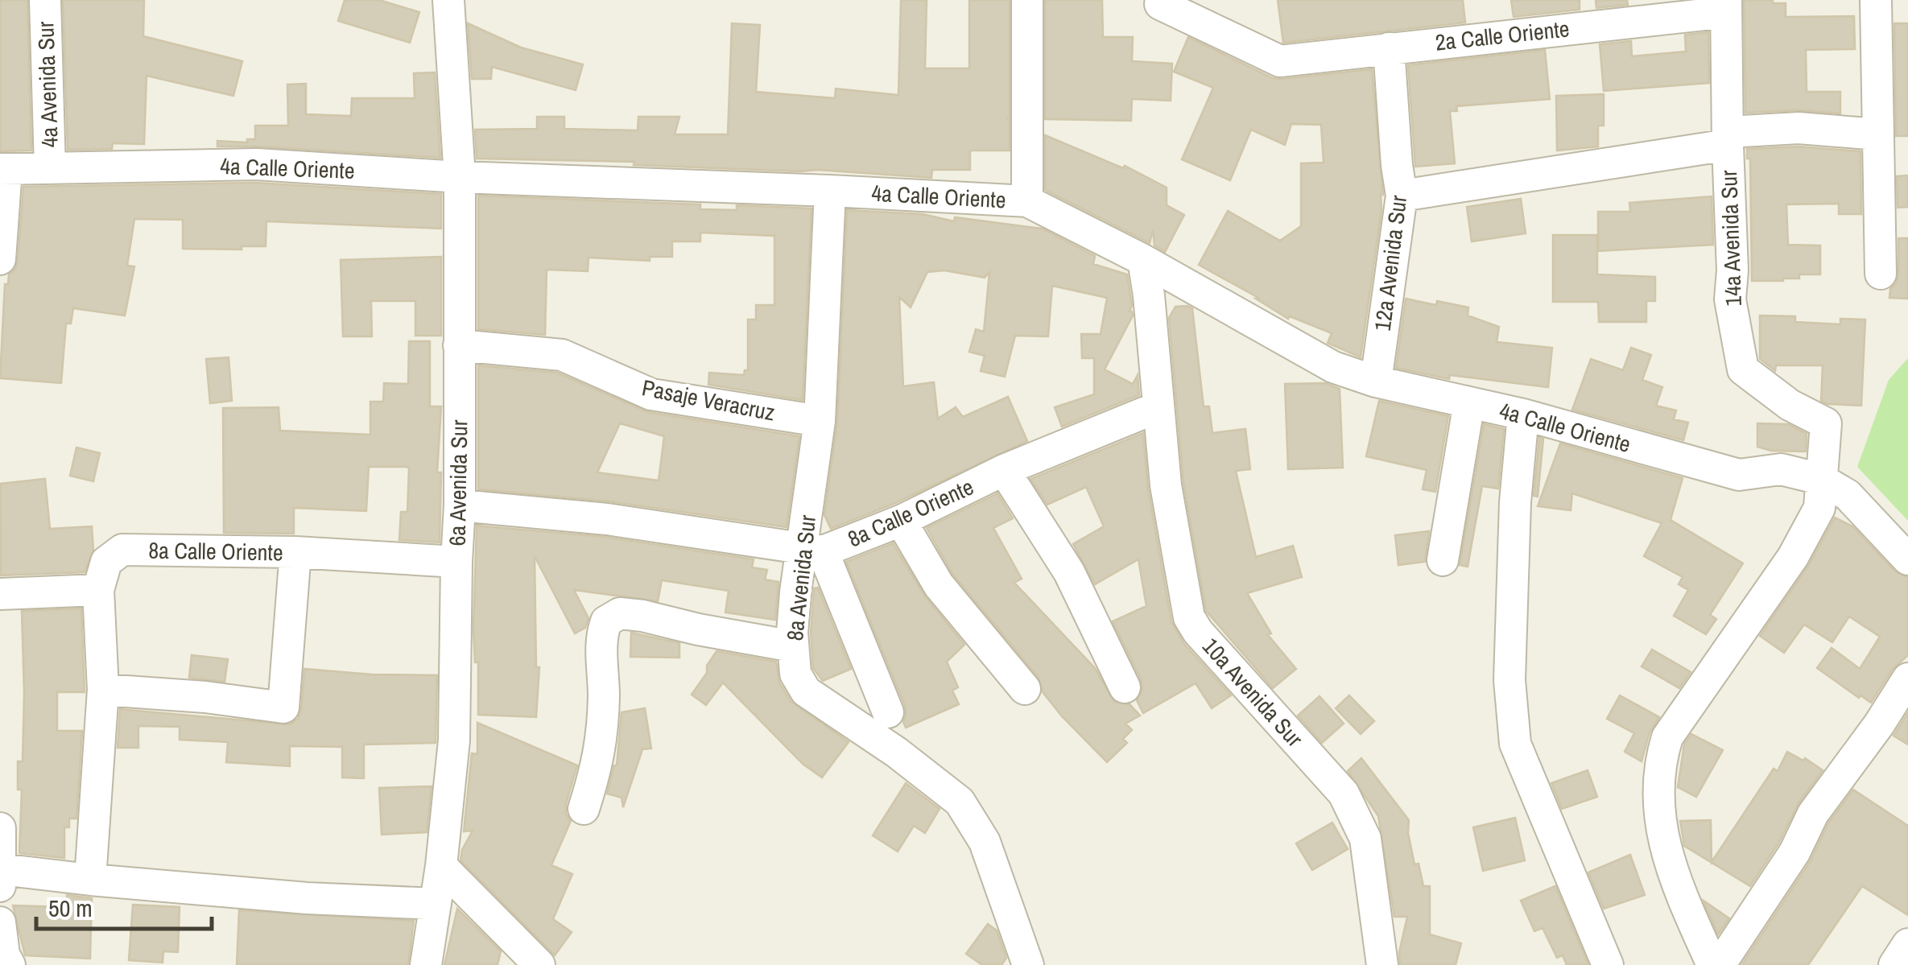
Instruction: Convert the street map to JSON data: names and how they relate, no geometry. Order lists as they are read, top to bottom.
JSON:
{
  "streets": {
    "street": [
      "2a Calle Oriente",
      "4a Avenida Sur",
      "4a Calle Oriente",
      "14a Avenida Sur",
      "12a Avenida Sur",
      "Pasaje Veracruz",
      "6a Avenida Sur",
      "8a Calle Oriente",
      "8a Avenida Sur",
      "10a Avenida Sur"
    ]
  },
  "crossings": [
    ["2a Calle Oriente", "14a Avenida Sur"],
    ["2a Calle Oriente", "12a Avenida Sur"],
    ["4a Avenida Sur", "4a Calle Oriente"],
    ["4a Calle Oriente", "14a Avenida Sur"],
    ["4a Calle Oriente", "12a Avenida Sur"],
    ["4a Calle Oriente", "6a Avenida Sur"],
    ["4a Calle Oriente", "8a Avenida Sur"],
    ["4a Calle Oriente", "10a Avenida Sur"],
    ["Pasaje Veracruz", "6a Avenida Sur"],
    ["Pasaje Veracruz", "8a Avenida Sur"],
    ["6a Avenida Sur", "8a Calle Oriente"],
    ["8a Calle Oriente", "8a Avenida Sur"],
    ["8a Calle Oriente", "10a Avenida Sur"]
  ],
  "scale_bar": "50 m"
}
